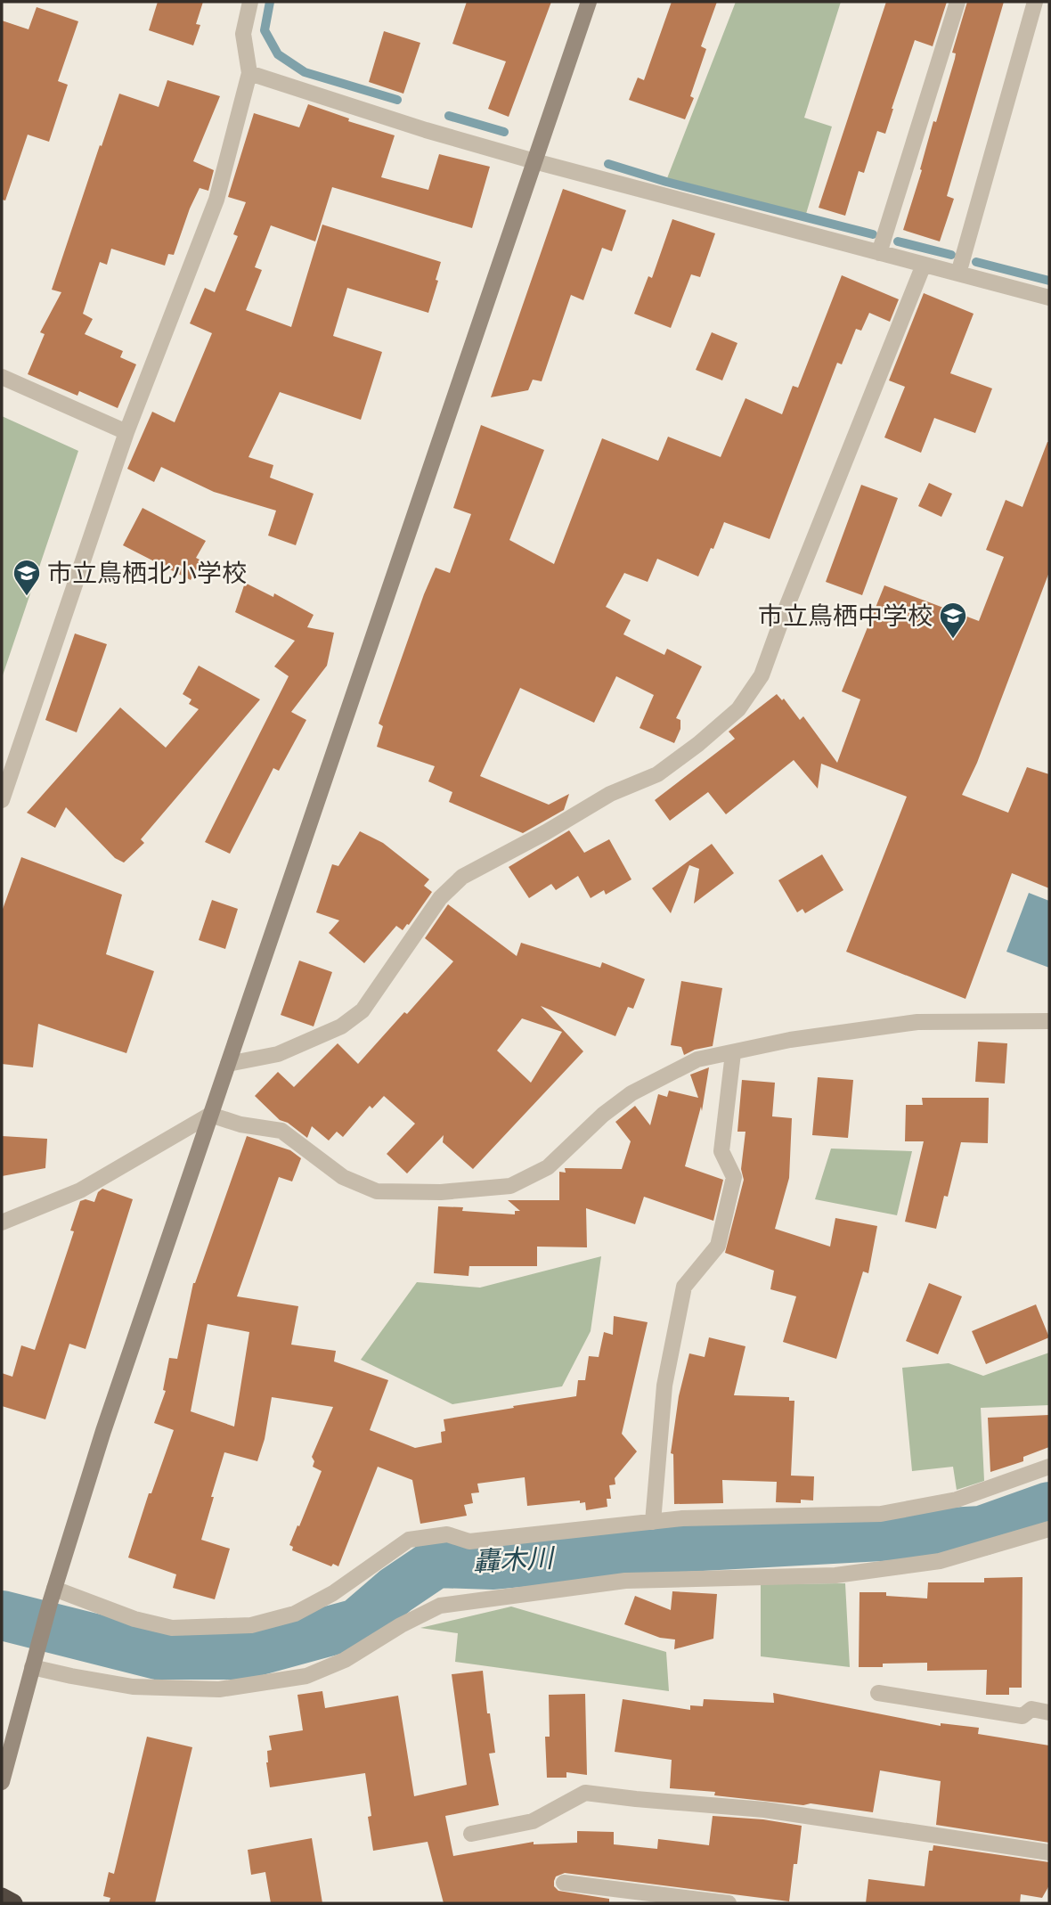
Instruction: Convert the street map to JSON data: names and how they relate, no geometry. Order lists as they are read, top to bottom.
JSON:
{
  "water": ["轟木川"],
  "places": {
    "school or university": ["市立鳥栖北小学校", "市立鳥栖中学校"]
  }
}
